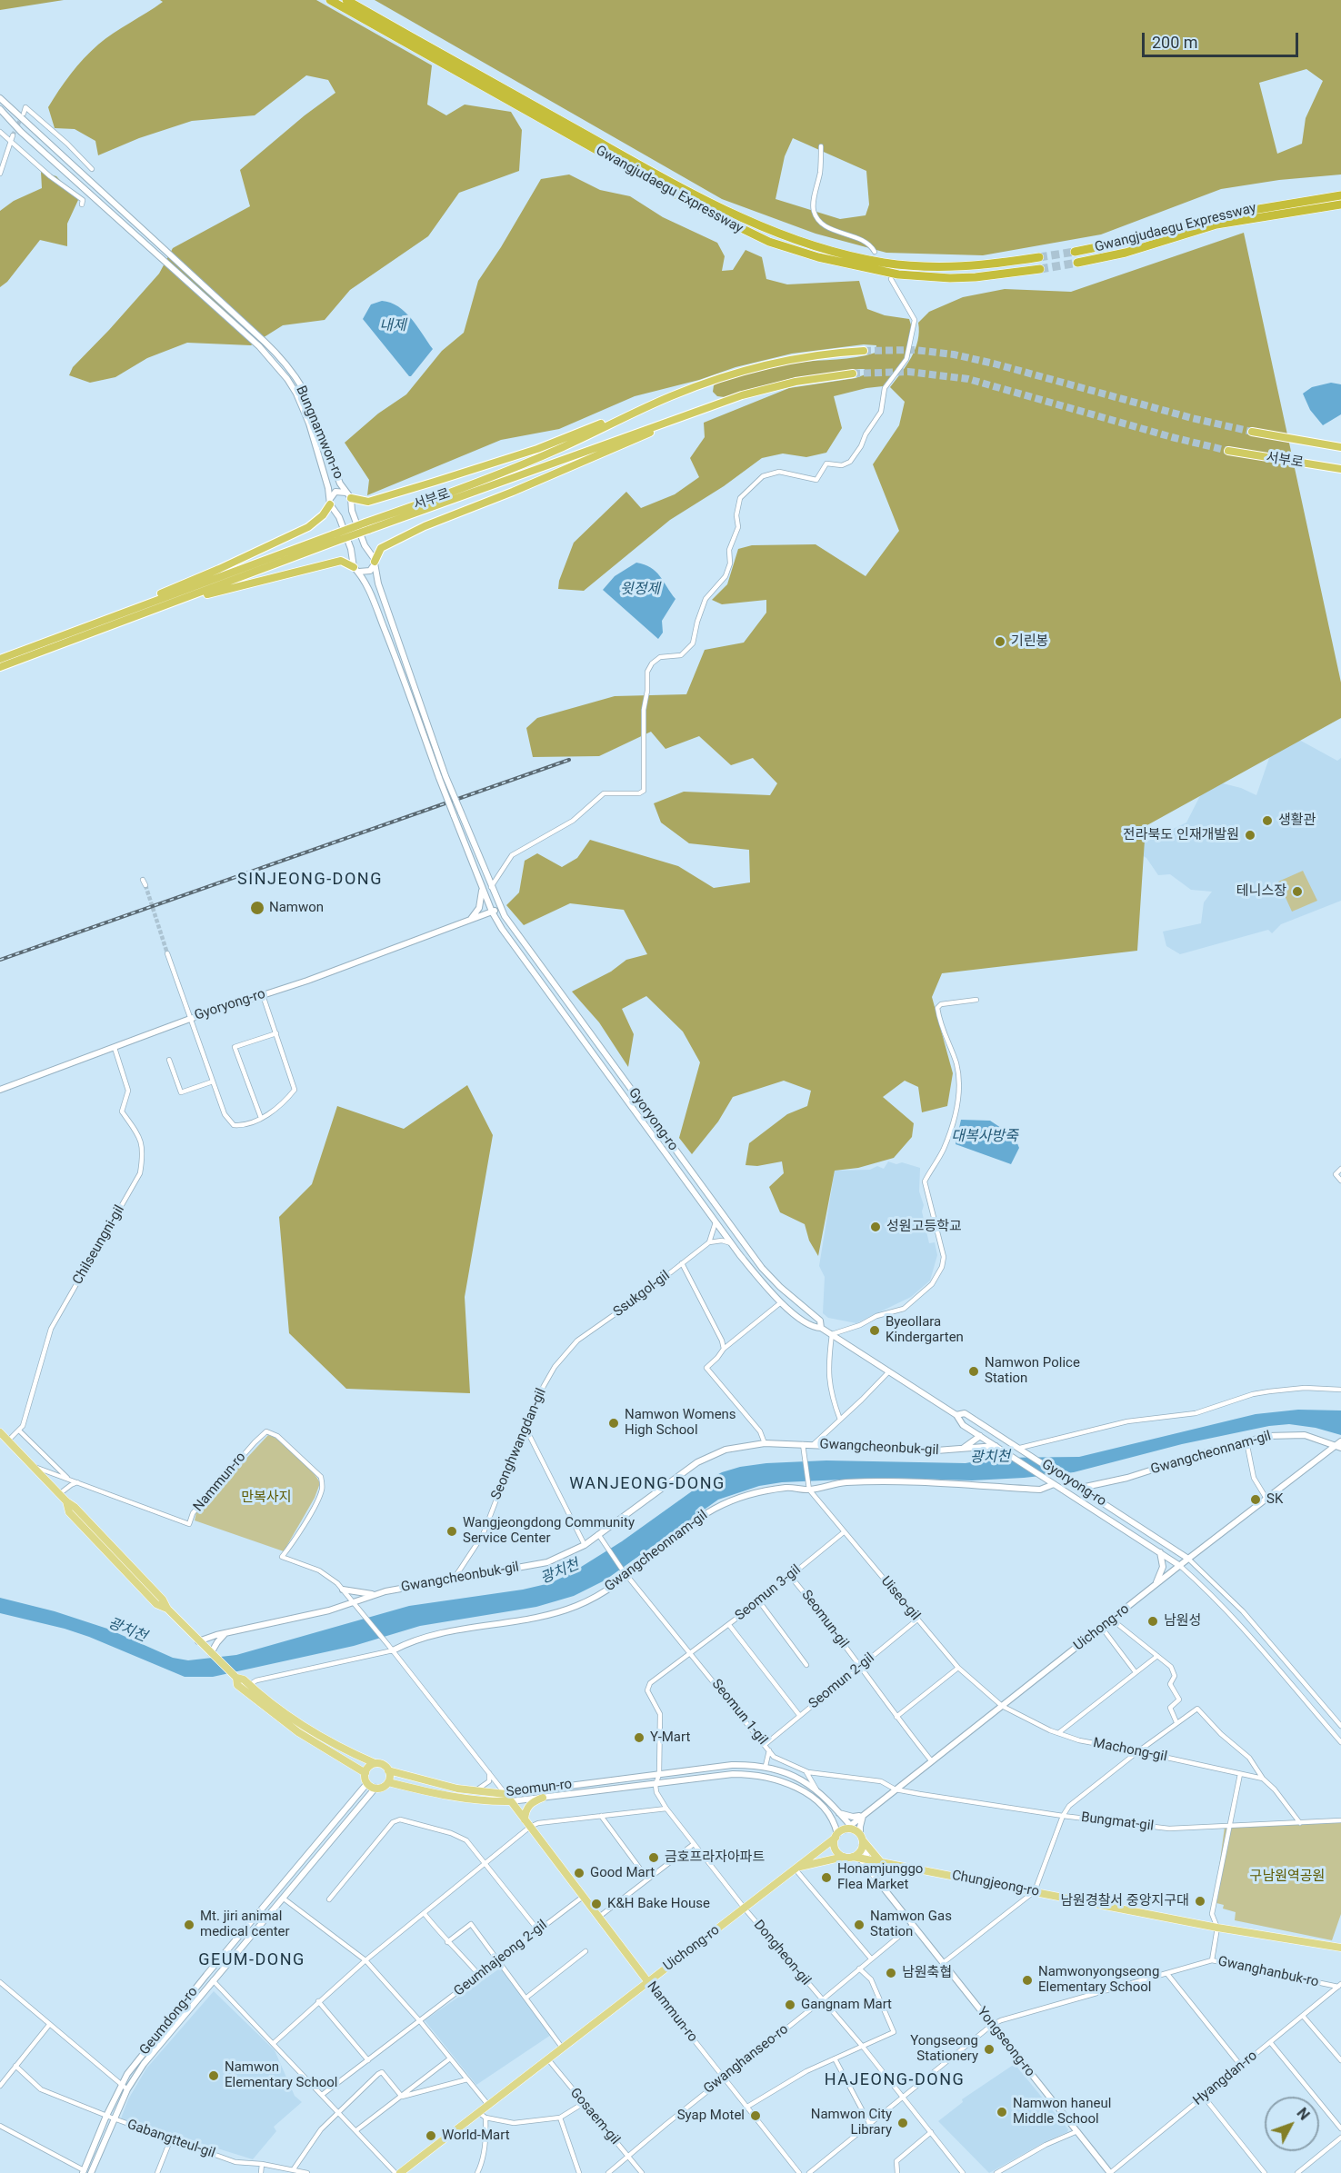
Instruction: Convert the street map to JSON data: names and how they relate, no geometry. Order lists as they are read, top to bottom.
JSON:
{
  "streets": {
    "highway": ["Gwangjudaegu Expressway", "서부로"],
    "main road": [
      "Nammun-ro",
      "Uichong-ro",
      "Seomun-ro",
      "Chungjeong-ro",
      "Geumdong-ro"
    ],
    "street": [
      "Bungnamwon-ro",
      "Gyoryong-ro",
      "Chilseungni-gil",
      "Ssukgol-gil",
      "Seonghwangdan-gil",
      "Gwangcheonbuk-gil",
      "Gwangcheonnam-gil",
      "Seomun 3-gil",
      "Uiseo-gil",
      "Seomun-gil",
      "Seomun 2-gil",
      "Seomun 1-gil",
      "Machong-gil",
      "Bungmat-gil",
      "Dongheon-gil",
      "Geumhajeong 2-gil",
      "Gwanghanbuk-ro",
      "Yongseong-ro",
      "Gwanghanseo-ro",
      "Hyangdan-ro",
      "Gosaem-gil",
      "Gabangtteul-gil"
    ]
  },
  "crossings": [
    ["Bungnamwon-ro", "Gyoryong-ro"],
    ["Gyoryong-ro", "Chilseungni-gil"],
    ["Gyoryong-ro", "Gwangcheonbuk-gil"],
    ["Gyoryong-ro", "Gwangcheonnam-gil"],
    ["Gyoryong-ro", "Uichong-ro"],
    ["Chilseungni-gil", "Nammun-ro"],
    ["Ssukgol-gil", "Seonghwangdan-gil"],
    ["Seonghwangdan-gil", "Gwangcheonbuk-gil"],
    ["Gwangcheonbuk-gil", "Nammun-ro"],
    ["Gwangcheonbuk-gil", "Seomun 1-gil"],
    ["Gwangcheonnam-gil", "Nammun-ro"],
    ["Gwangcheonnam-gil", "Uiseo-gil"],
    ["Gwangcheonnam-gil", "Uichong-ro"],
    ["Gwangcheonnam-gil", "Seomun 1-gil"],
    ["Nammun-ro", "Uichong-ro"],
    ["Nammun-ro", "Seomun-ro"],
    ["Nammun-ro", "Geumhajeong 2-gil"],
    ["Nammun-ro", "Gwanghanseo-ro"],
    ["Seomun 3-gil", "Uiseo-gil"],
    ["Seomun 3-gil", "Seomun-gil"],
    ["Seomun 3-gil", "Seomun 1-gil"],
    ["Uiseo-gil", "Uichong-ro"],
    ["Uiseo-gil", "Seomun 2-gil"],
    ["Uiseo-gil", "Machong-gil"],
    ["Seomun-gil", "Uichong-ro"],
    ["Seomun-gil", "Seomun 2-gil"],
    ["Uichong-ro", "Seomun 1-gil"],
    ["Uichong-ro", "Machong-gil"],
    ["Uichong-ro", "Seomun-ro"],
    ["Uichong-ro", "Bungmat-gil"],
    ["Uichong-ro", "Chungjeong-ro"],
    ["Uichong-ro", "Dongheon-gil"],
    ["Uichong-ro", "Yongseong-ro"],
    ["Uichong-ro", "Gosaem-gil"],
    ["Seomun 2-gil", "Seomun 1-gil"],
    ["Seomun 1-gil", "Bungmat-gil"],
    ["Seomun-ro", "Chungjeong-ro"],
    ["Seomun-ro", "Geumdong-ro"],
    ["Seomun-ro", "Yongseong-ro"],
    ["Chungjeong-ro", "Yongseong-ro"],
    ["Dongheon-gil", "Gwanghanbuk-ro"],
    ["Dongheon-gil", "Gwanghanseo-ro"],
    ["Gwanghanbuk-ro", "Yongseong-ro"],
    ["Gwanghanbuk-ro", "Hyangdan-ro"],
    ["Geumdong-ro", "Gabangtteul-gil"],
    ["Yongseong-ro", "Gwanghanseo-ro"],
    ["Yongseong-ro", "Hyangdan-ro"],
    ["Gwanghanseo-ro", "Gosaem-gil"]
  ],
  "districts": [
    "SINJEONG-DONG",
    "WANJEONG-DONG",
    "GEUM-DONG",
    "HAJEONG-DONG"
  ],
  "water": [
    "내제",
    "윗정제",
    "대복사방죽",
    "광치천"
  ],
  "parks": ["만복사지", "구남원역공원"],
  "places": [
    "기린봉",
    "생활관",
    "전라북도 인재개발원",
    "테니스장",
    "Namwon",
    "성원고등학교",
    "Byeollara Kindergarten",
    "Namwon Police Station",
    "Namwon Womens High School",
    "SK",
    "Wangjeongdong Community Service Center",
    "남원성",
    "Y-Mart",
    "금호프라자아파트",
    "Good Mart",
    "Honamjunggo Flea Market",
    "남원경찰서 중앙지구대",
    "K&H Bake House",
    "Mt. jiri animal medical center",
    "Namwon Gas Station",
    "남원축협",
    "Namwonyongseong Elementary School",
    "Gangnam Mart",
    "Yongseong Stationery",
    "Namwon Elementary School",
    "Namwon haneul Middle School",
    "Syap Motel",
    "Namwon City Library",
    "World-Mart"
  ],
  "scale_bar": "200 m",
  "north": "top right"
}
